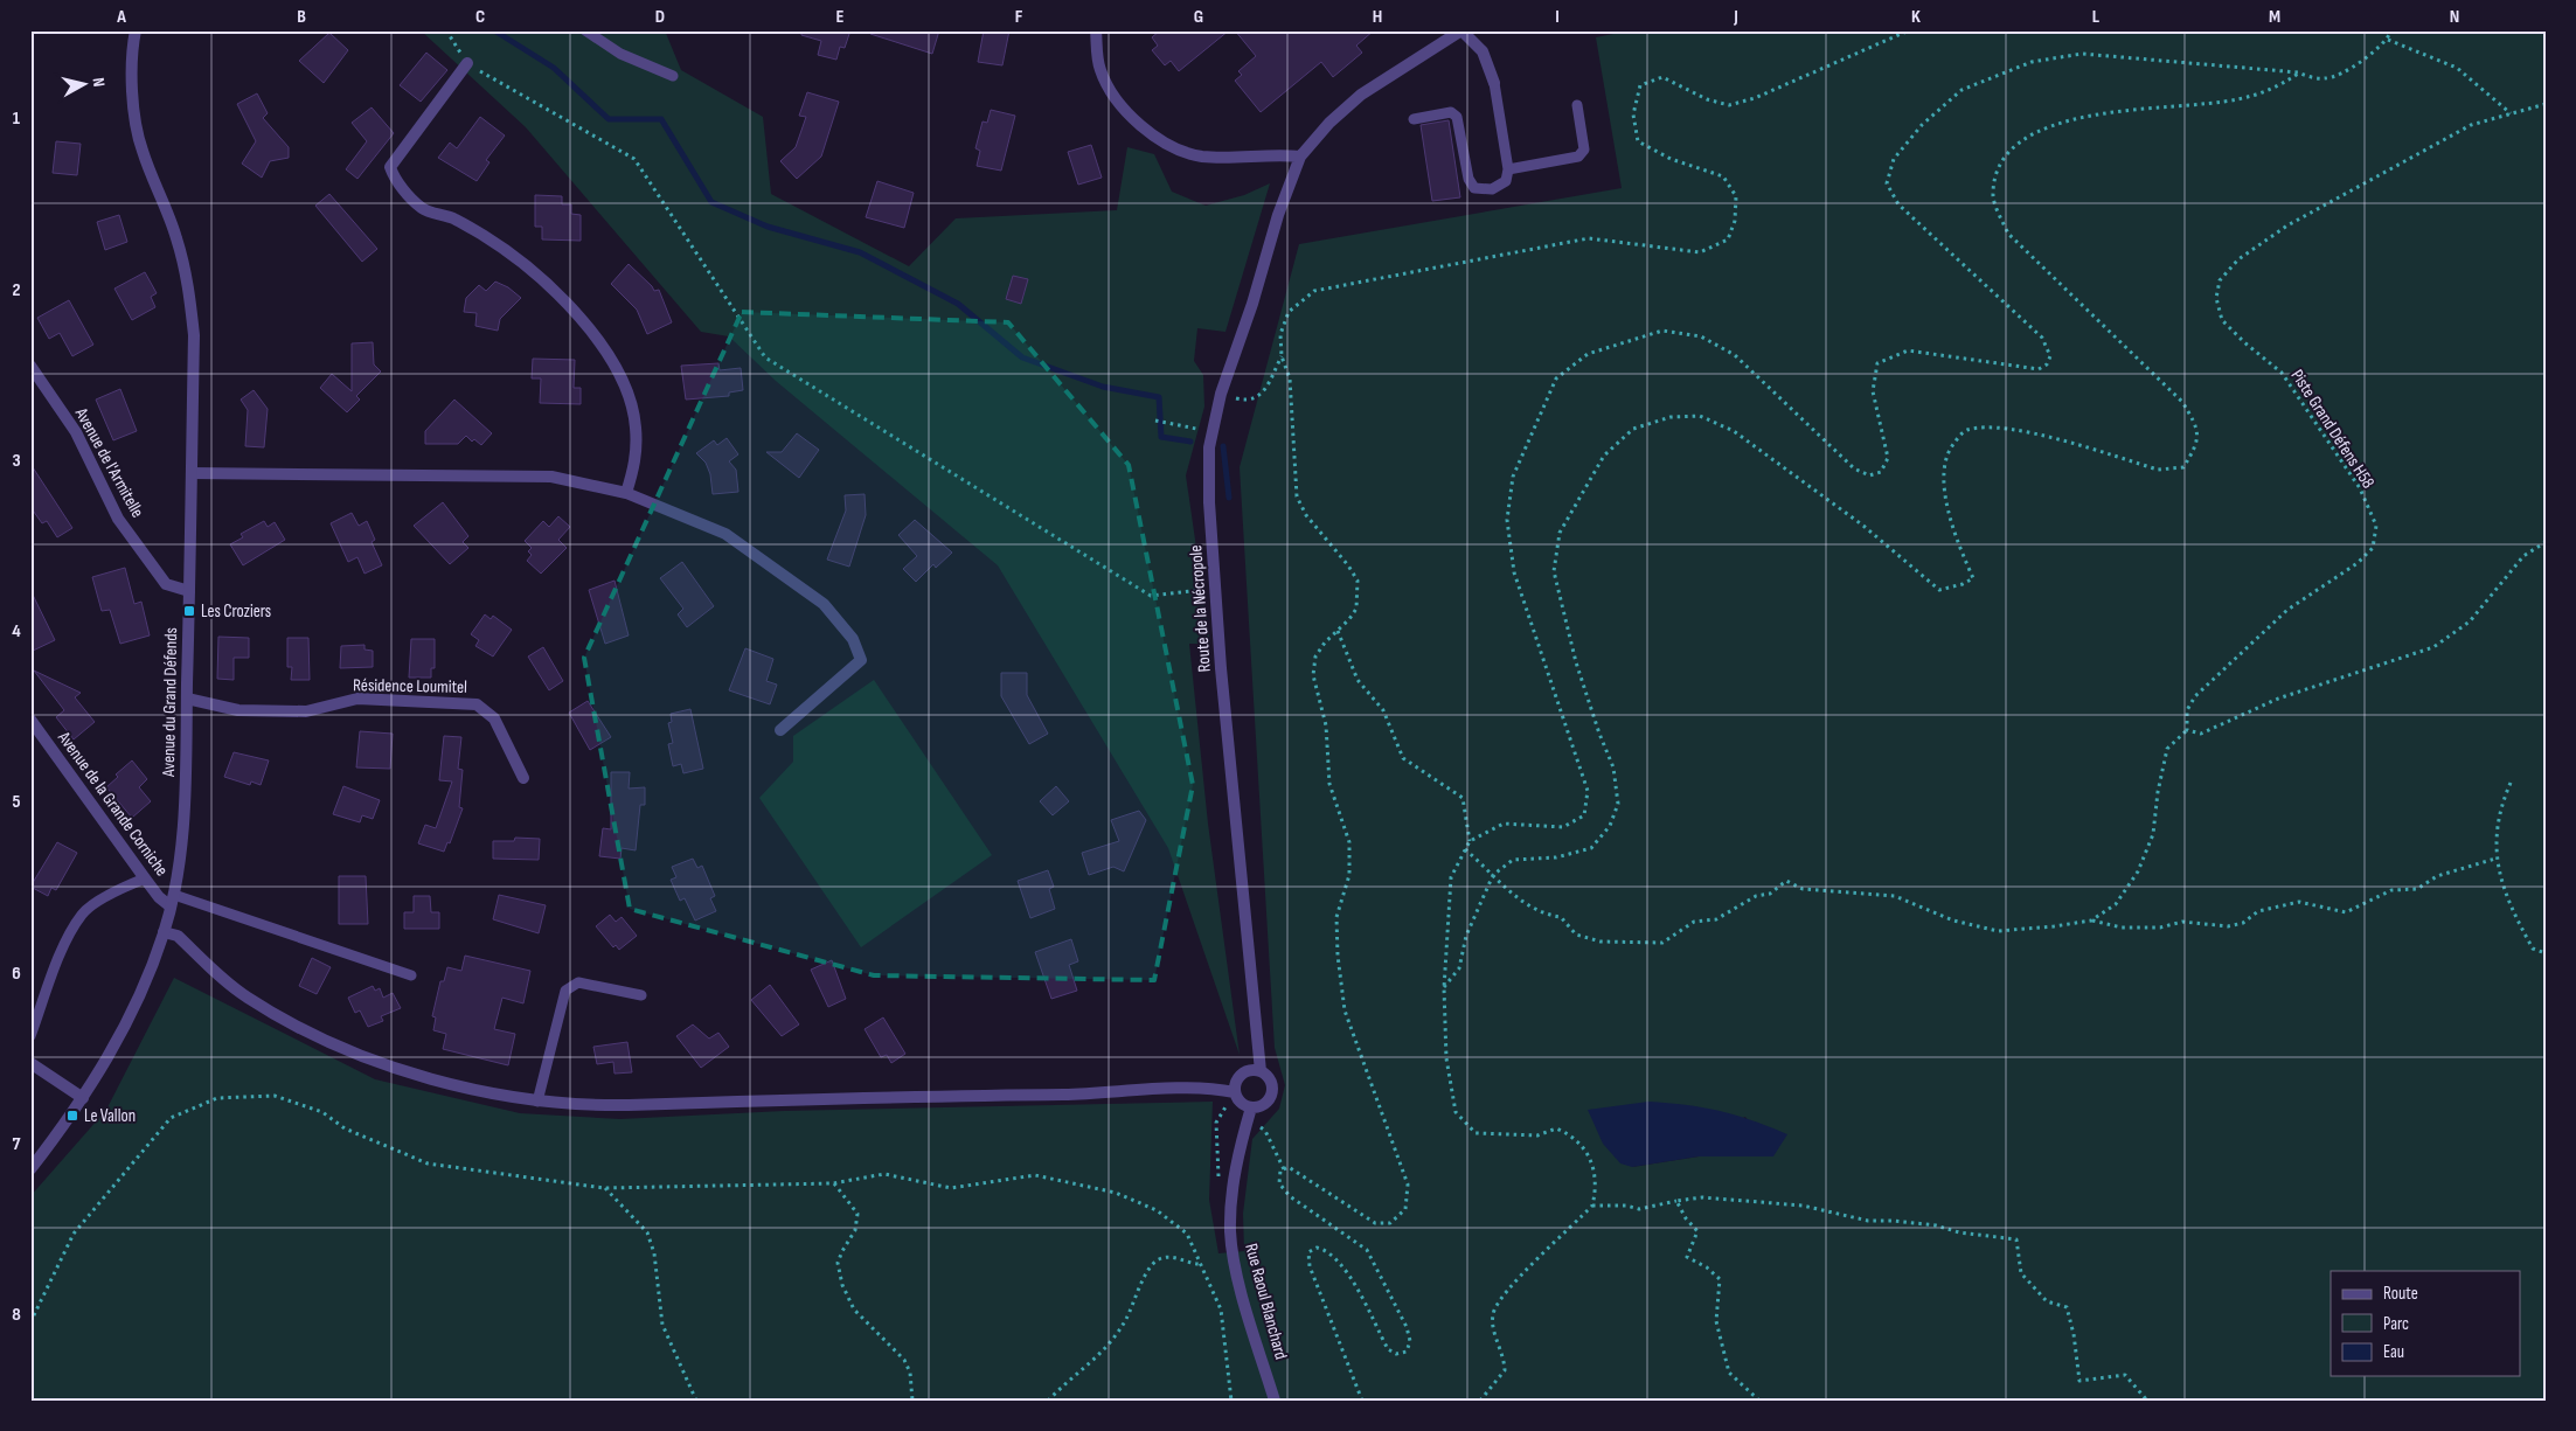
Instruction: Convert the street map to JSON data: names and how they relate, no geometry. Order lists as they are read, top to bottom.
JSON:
{
  "streets": {
    "street": [
      "Avenue de l'Armitelle",
      "Route de la Nécropole",
      "Résidence Loumitel",
      "Avenue du Grand Défends",
      "Avenue de la Grande Corniche",
      "Rue Raoul Blanchard"
    ],
    "path": ["Piste Grand Défens H58"]
  },
  "crossings": [
    ["Avenue de l'Armitelle", "Avenue du Grand Défends"],
    ["Route de la Nécropole", "Rue Raoul Blanchard"],
    ["Résidence Loumitel", "Avenue du Grand Défends"],
    ["Avenue du Grand Défends", "Avenue de la Grande Corniche"]
  ],
  "places": {
    "transit": ["Les Croziers", "Le Vallon"]
  },
  "legend": ["Route", "Parc", "Eau"],
  "north": "right",
  "grid": {
    "columns": [
      "A",
      "B",
      "C",
      "D",
      "E",
      "F",
      "G",
      "H",
      "I",
      "J",
      "K",
      "L",
      "M",
      "N"
    ],
    "rows": [
      "1",
      "2",
      "3",
      "4",
      "5",
      "6",
      "7",
      "8"
    ]
  }
}
